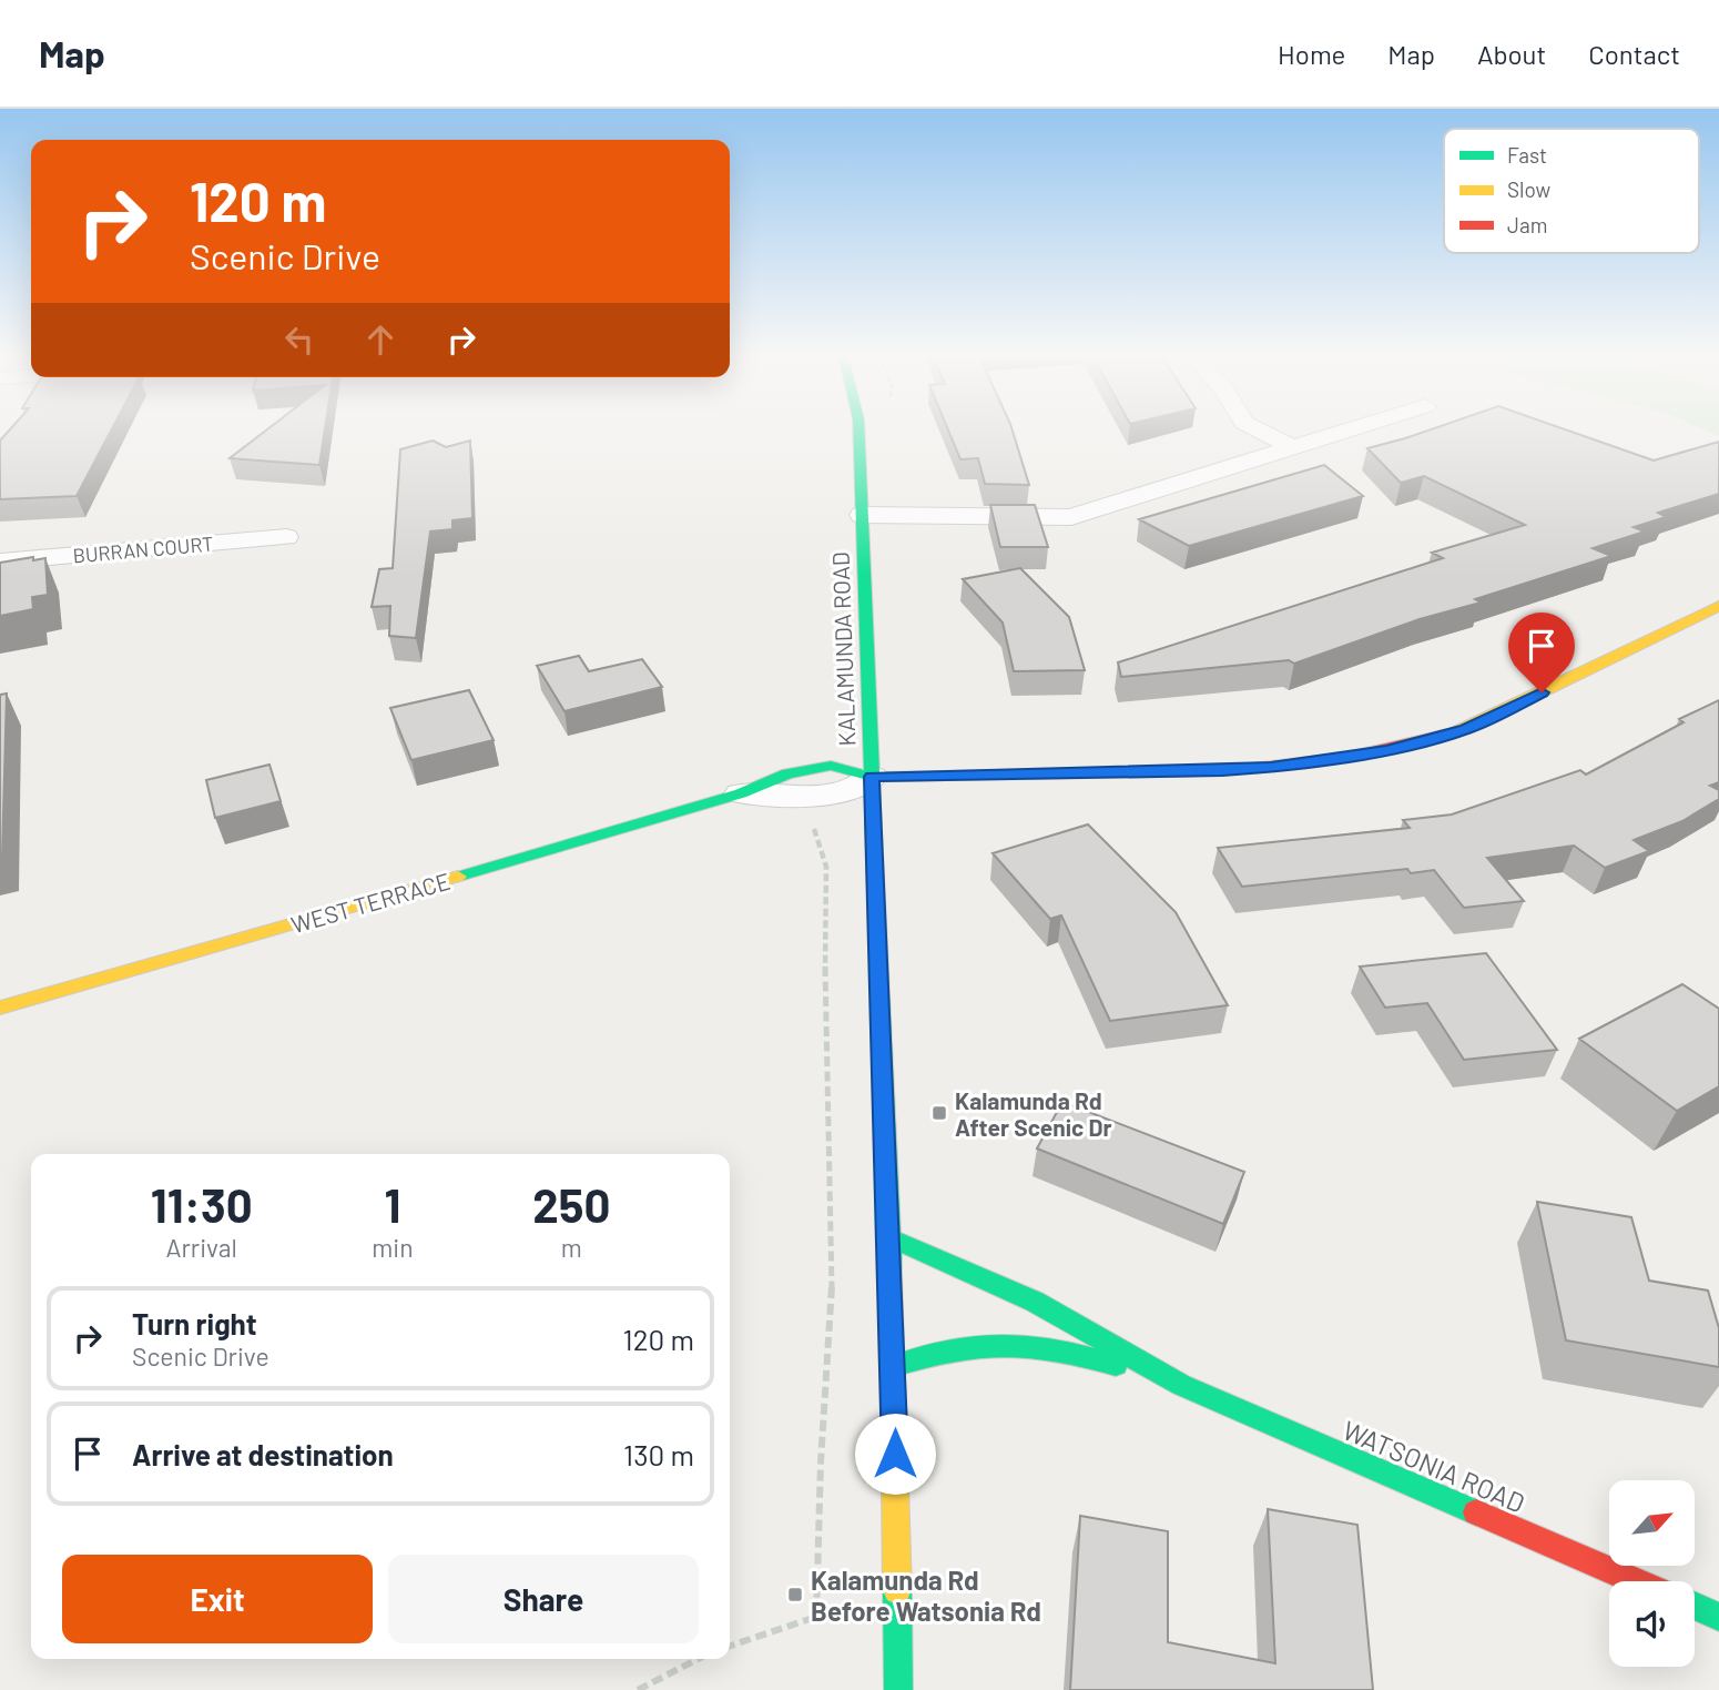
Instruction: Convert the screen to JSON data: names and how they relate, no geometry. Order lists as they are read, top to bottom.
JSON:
{
  "streets": {
    "street": [
      "BURRAN COURT",
      "KALAMUNDA ROAD",
      "WEST TERRACE",
      "WATSONIA ROAD"
    ]
  },
  "crossings": [
    ["KALAMUNDA ROAD", "WEST TERRACE"],
    ["KALAMUNDA ROAD", "WATSONIA ROAD"]
  ],
  "places": {
    "transit": ["Kalamunda Rd After Scenic Dr", "Kalamunda Rd Before Watsonia Rd"]
  },
  "legend": ["Fast", "Slow", "Jam"],
  "north": "top right",
  "page": {
    "header": "Map",
    "nav": [
      "Home",
      "Map",
      "About",
      "Contact"
    ],
    "turn": ["120 m", "Scenic Drive"],
    "eta": [
      "11:30",
      "Arrival",
      "1",
      "min",
      "250",
      "m"
    ],
    "list": [
      {
        "name": "Turn right",
        "note": "Scenic Drive",
        "value": "120 m"
      },
      {
        "name": "Arrive at destination",
        "value": "130 m"
      }
    ],
    "buttons": ["Exit", "Share"]
  }
}
